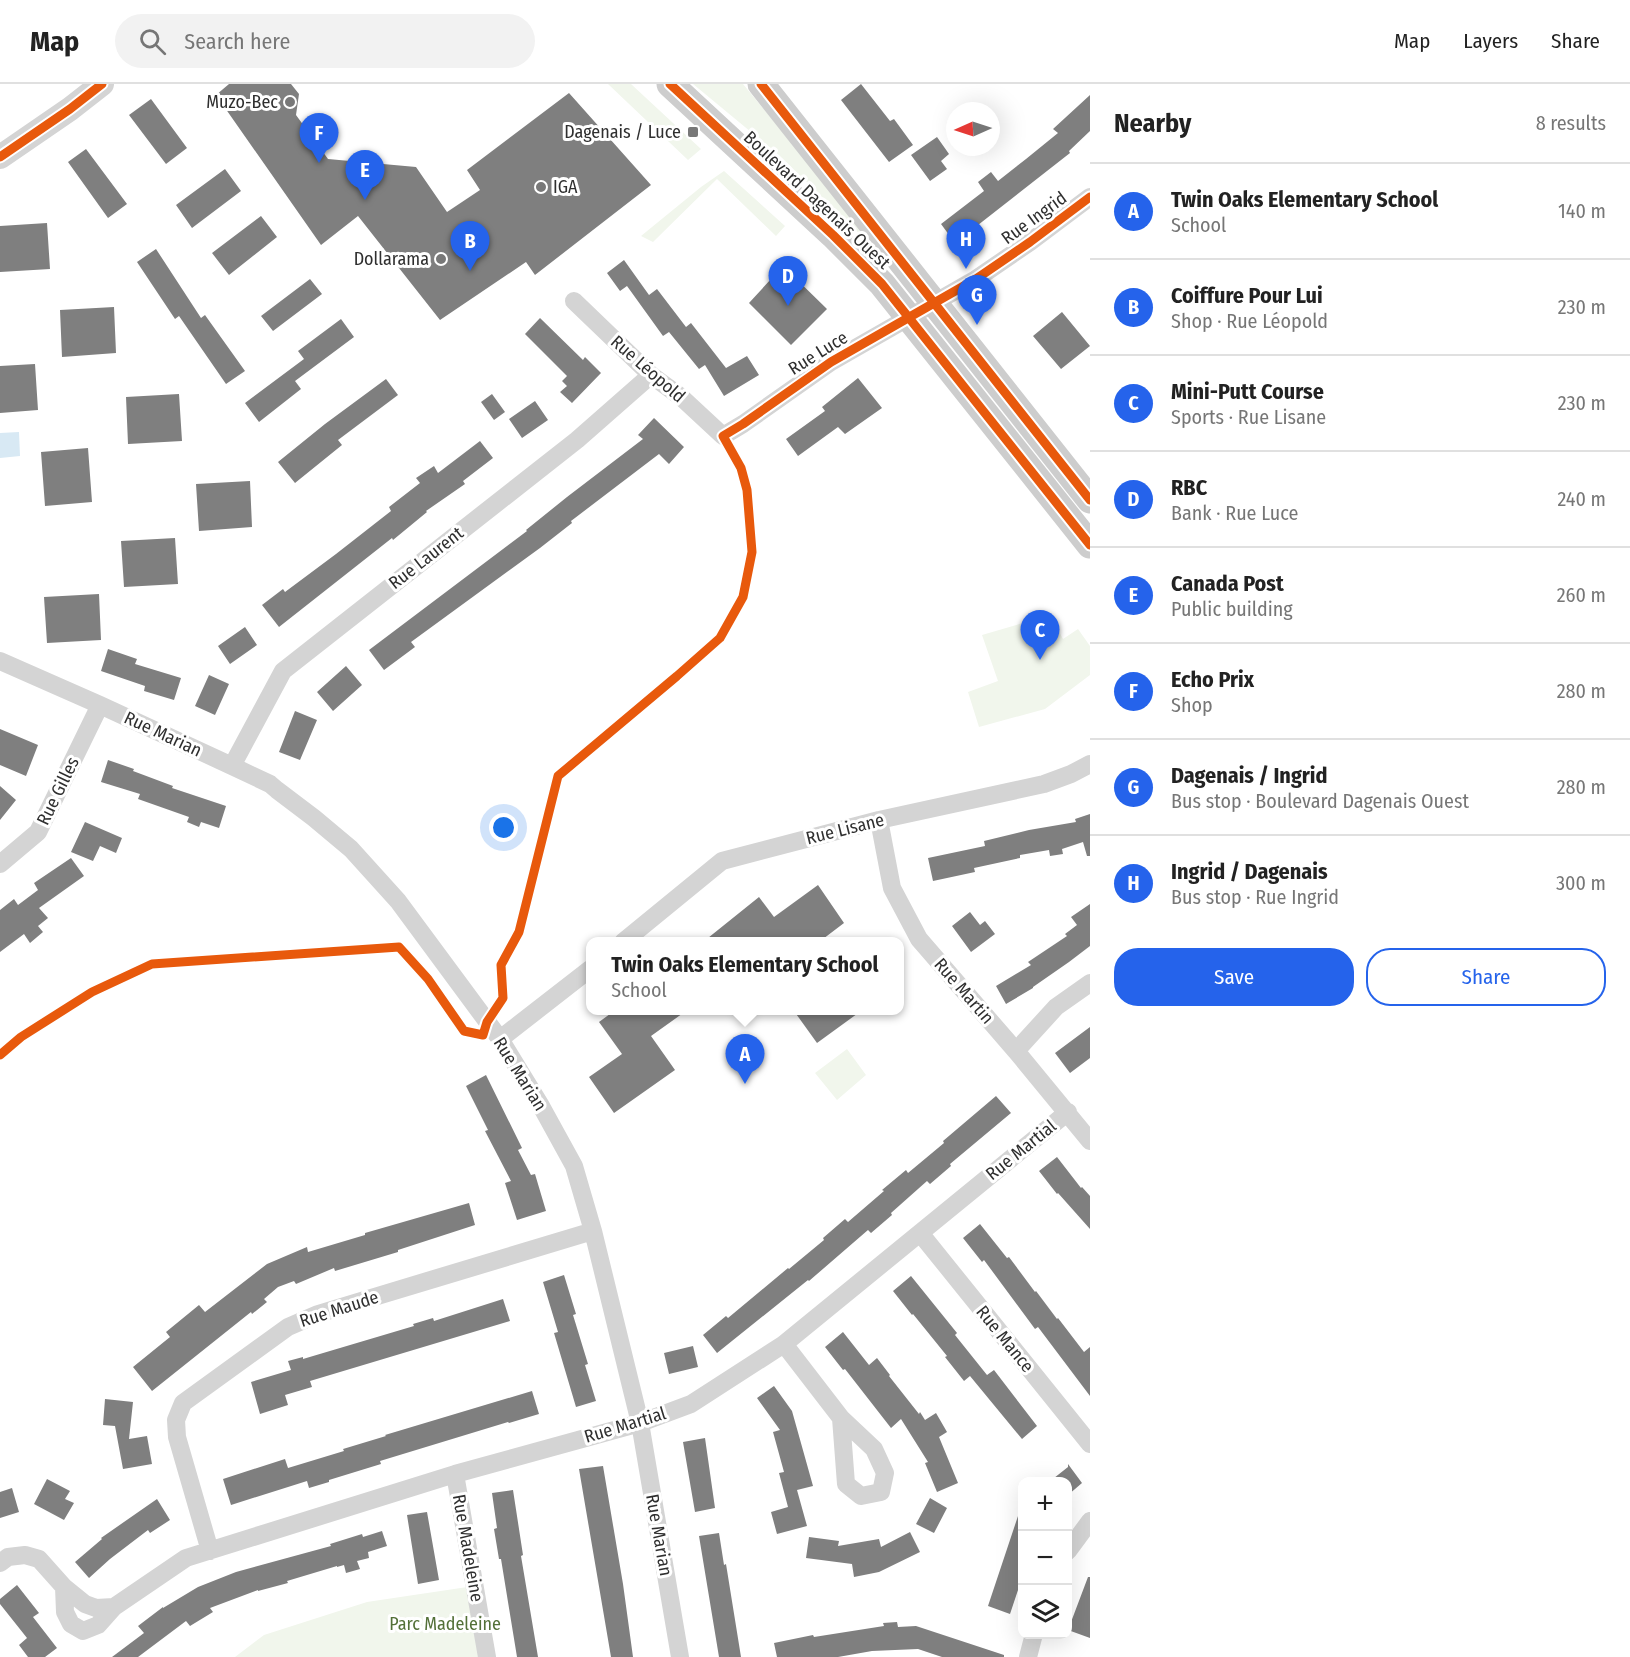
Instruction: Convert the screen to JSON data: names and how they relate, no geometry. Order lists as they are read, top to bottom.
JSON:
{
  "streets": {
    "main road": ["Boulevard Dagenais Ouest"],
    "street": [
      "Rue Ingrid",
      "Rue Luce",
      "Rue Léopold",
      "Rue Laurent",
      "Rue Marian",
      "Rue Gilles",
      "Rue Lisane",
      "Rue Martin",
      "Rue Martial",
      "Rue Maude",
      "Rue Mance",
      "Rue Madeleine"
    ]
  },
  "crossings": [
    ["Boulevard Dagenais Ouest", "Rue Ingrid"],
    ["Boulevard Dagenais Ouest", "Rue Luce"],
    ["Rue Ingrid", "Rue Luce"],
    ["Rue Luce", "Rue Léopold"],
    ["Rue Léopold", "Rue Laurent"],
    ["Rue Laurent", "Rue Marian"],
    ["Rue Marian", "Rue Gilles"],
    ["Rue Marian", "Rue Martial"],
    ["Rue Marian", "Rue Maude"],
    ["Rue Lisane", "Rue Martin"],
    ["Rue Martin", "Rue Martial"],
    ["Rue Martial", "Rue Maude"],
    ["Rue Martial", "Rue Mance"],
    ["Rue Martial", "Rue Madeleine"]
  ],
  "parks": ["Parc Madeleine"],
  "places": {
    "other": ["Muzo-Bec", "IGA", "Dollarama"],
    "transit": ["Dagenais / Luce"]
  },
  "north": "left",
  "page": {
    "header": "Map",
    "search": "Search here",
    "nav": ["Map", "Layers", "Share"],
    "heading": ["Nearby", "8 results"],
    "pins": [
      "F",
      "E",
      "H",
      "B",
      "D",
      "G",
      "C",
      "A"
    ],
    "list": [
      {
        "mark": "A",
        "name": "Twin Oaks Elementary School",
        "note": "School",
        "value": "140 m"
      },
      {
        "mark": "B",
        "name": "Coiffure Pour Lui",
        "note": "Shop · Rue Léopold",
        "value": "230 m"
      },
      {
        "mark": "C",
        "name": "Mini-Putt Course",
        "note": "Sports · Rue Lisane",
        "value": "230 m"
      },
      {
        "mark": "D",
        "name": "RBC",
        "note": "Bank · Rue Luce",
        "value": "240 m"
      },
      {
        "mark": "E",
        "name": "Canada Post",
        "note": "Public building",
        "value": "260 m"
      },
      {
        "mark": "F",
        "name": "Echo Prix",
        "note": "Shop",
        "value": "280 m"
      },
      {
        "mark": "G",
        "name": "Dagenais / Ingrid",
        "note": "Bus stop · Boulevard Dagenais Ouest",
        "value": "280 m"
      },
      {
        "mark": "H",
        "name": "Ingrid / Dagenais",
        "note": "Bus stop · Rue Ingrid",
        "value": "300 m"
      }
    ],
    "buttons": ["Save", "Share"],
    "popup": ["Twin Oaks Elementary School", "School"],
    "map_buttons": ["+", "−"]
  }
}
